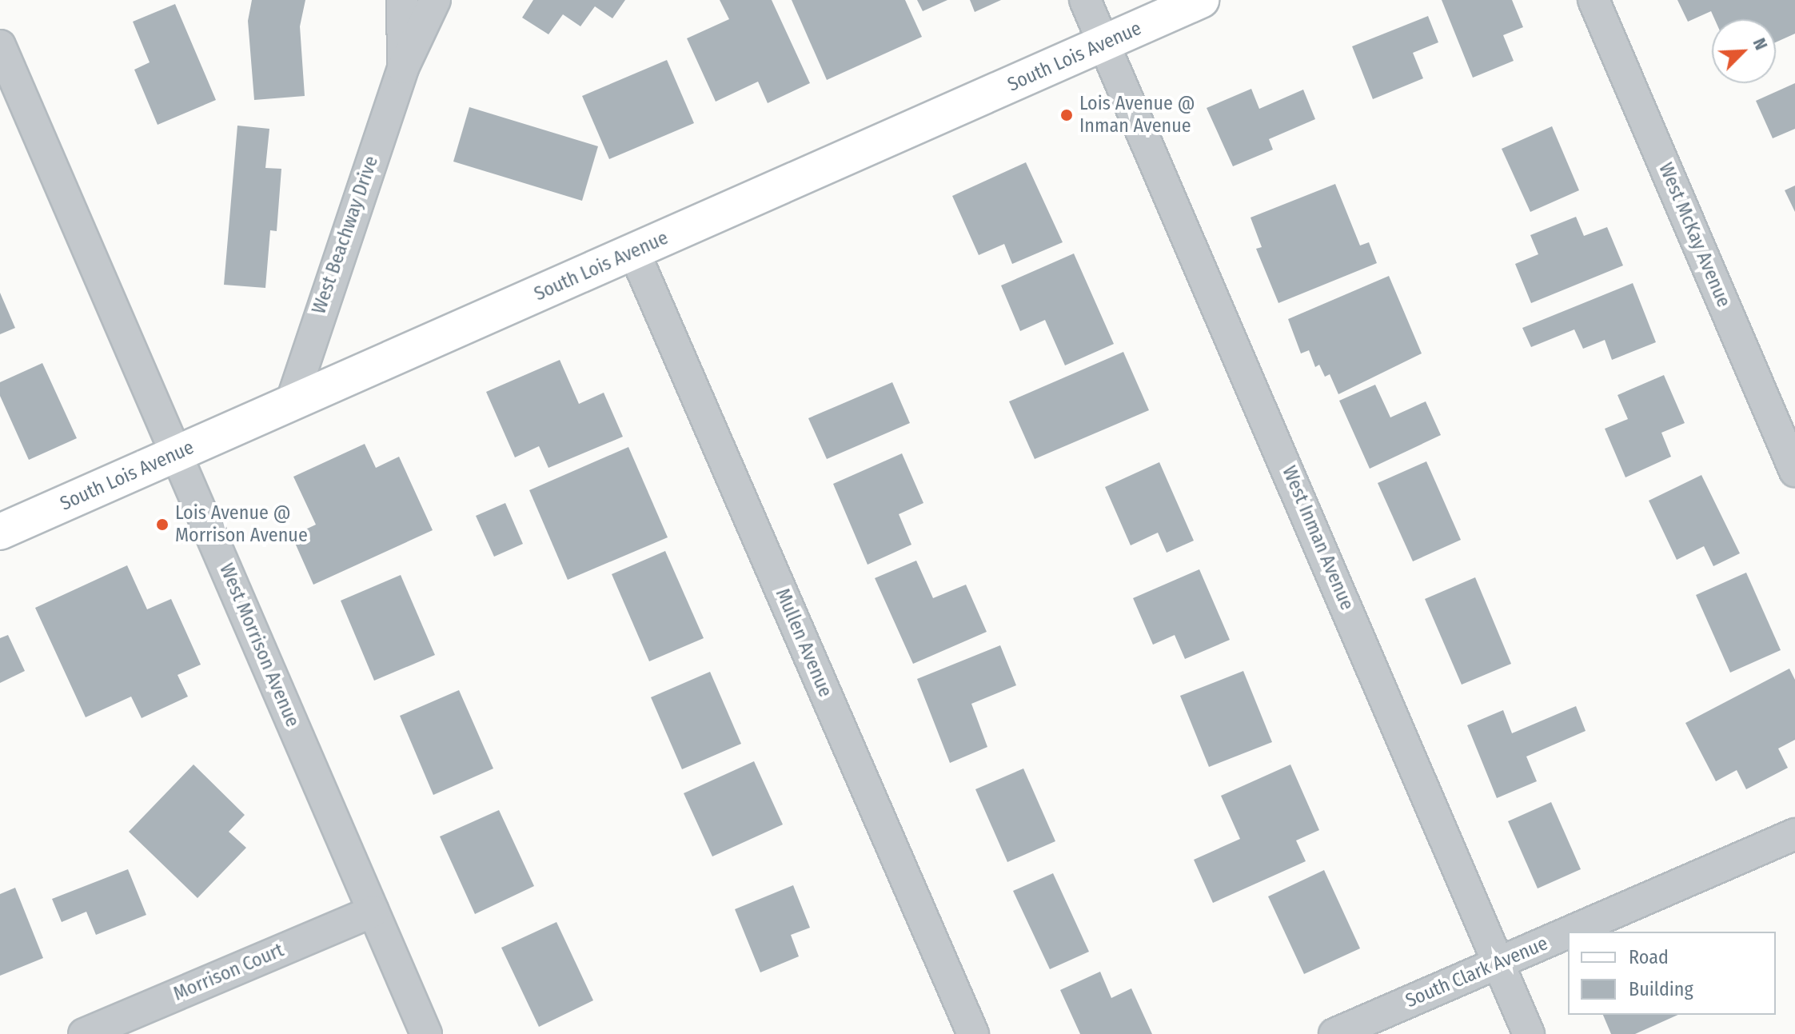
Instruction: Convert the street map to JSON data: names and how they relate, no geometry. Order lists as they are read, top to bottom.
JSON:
{
  "streets": {
    "street": [
      "South Lois Avenue",
      "West Beachway Drive",
      "West McKay Avenue",
      "West Inman Avenue",
      "Mullen Avenue",
      "West Morrison Avenue",
      "Morrison Court",
      "South Clark Avenue"
    ]
  },
  "crossings": [
    ["South Lois Avenue", "West Beachway Drive"],
    ["South Lois Avenue", "West Inman Avenue"],
    ["South Lois Avenue", "Mullen Avenue"],
    ["South Lois Avenue", "West Morrison Avenue"],
    ["West Inman Avenue", "South Clark Avenue"],
    ["West Morrison Avenue", "Morrison Court"]
  ],
  "places": ["Lois Avenue @ Inman Avenue", "Lois Avenue @ Morrison Avenue"],
  "legend": ["Road", "Building"],
  "north": "top right"
}
